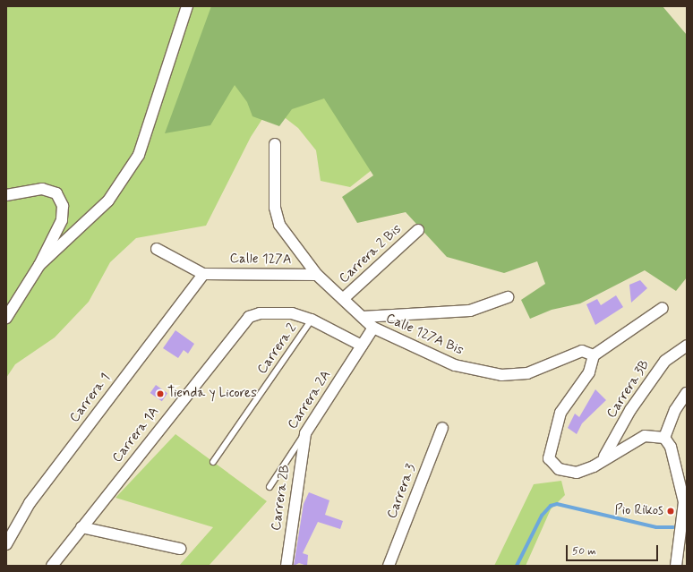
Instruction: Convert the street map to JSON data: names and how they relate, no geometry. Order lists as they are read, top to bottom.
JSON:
{
  "streets": {
    "street": [
      "Carrera 2 Bis",
      "Calle 127A",
      "Calle 127A Bis",
      "Carrera 3B",
      "Carrera 1",
      "Carrera 2A",
      "Carrera 1A",
      "Carrera 3",
      "Carrera 2B"
    ],
    "lane": ["Carrera 2"]
  },
  "crossings": [
    ["Carrera 2 Bis", "Calle 127A Bis"],
    ["Calle 127A", "Calle 127A Bis"],
    ["Calle 127A", "Carrera 1"],
    ["Calle 127A Bis", "Carrera 2A"],
    ["Carrera 2", "Carrera 1A"],
    ["Carrera 2A", "Carrera 2B"]
  ],
  "places": ["Tienda y Licores", "Pio Rikos"],
  "scale_bar": "50 m"
}
